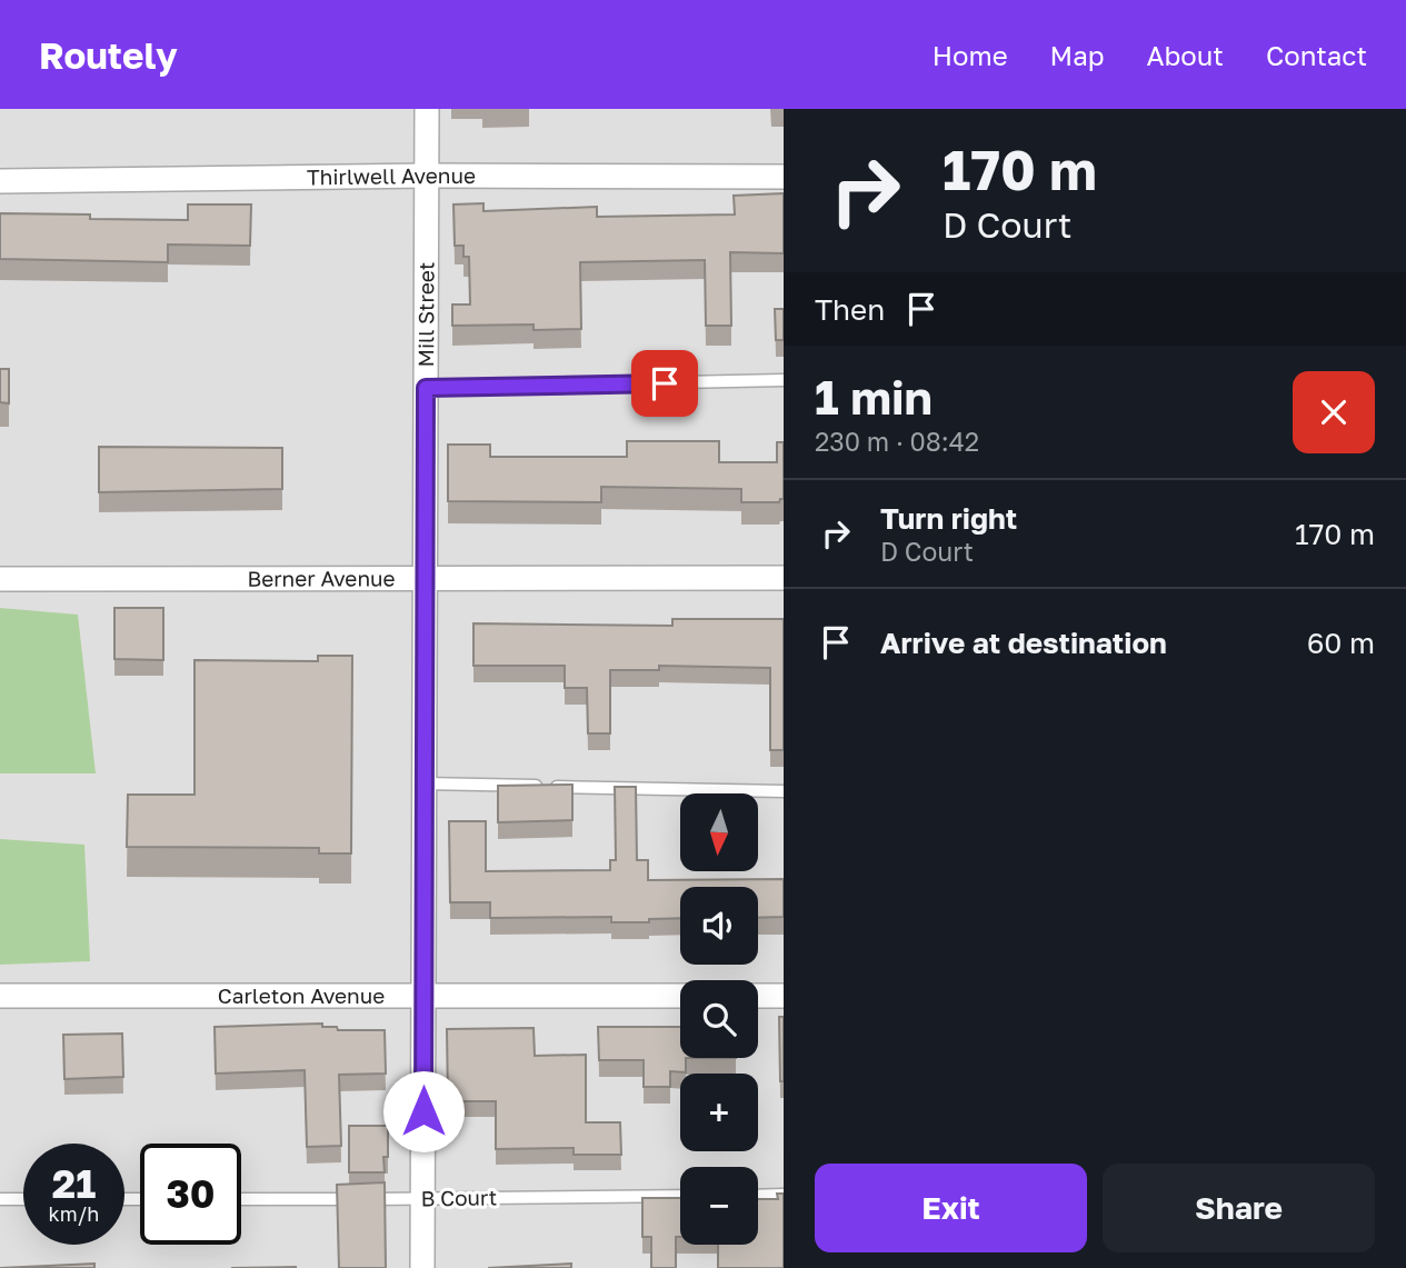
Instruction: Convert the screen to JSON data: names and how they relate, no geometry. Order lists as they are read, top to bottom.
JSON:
{
  "streets": {
    "street": [
      "Thirlwell Avenue",
      "Mill Street",
      "Berner Avenue",
      "Carleton Avenue"
    ],
    "lane": ["B Court"]
  },
  "crossings": [
    ["Thirlwell Avenue", "Mill Street"],
    ["Mill Street", "Berner Avenue"],
    ["Mill Street", "Carleton Avenue"],
    ["Mill Street", "B Court"]
  ],
  "north": "bottom",
  "page": {
    "header": "Routely",
    "nav": [
      "Home",
      "Map",
      "About",
      "Contact"
    ],
    "turn": ["170 m", "D Court"],
    "then": "Then",
    "heading": ["1 min", "230 m · 08:42"],
    "list": [
      {
        "name": "Turn right",
        "note": "D Court",
        "value": "170 m"
      },
      {
        "name": "Arrive at destination",
        "value": "60 m"
      }
    ],
    "map_buttons": ["+", "−"],
    "speed": "21 km/h",
    "limit": "30",
    "buttons": ["Exit", "Share"]
  }
}
